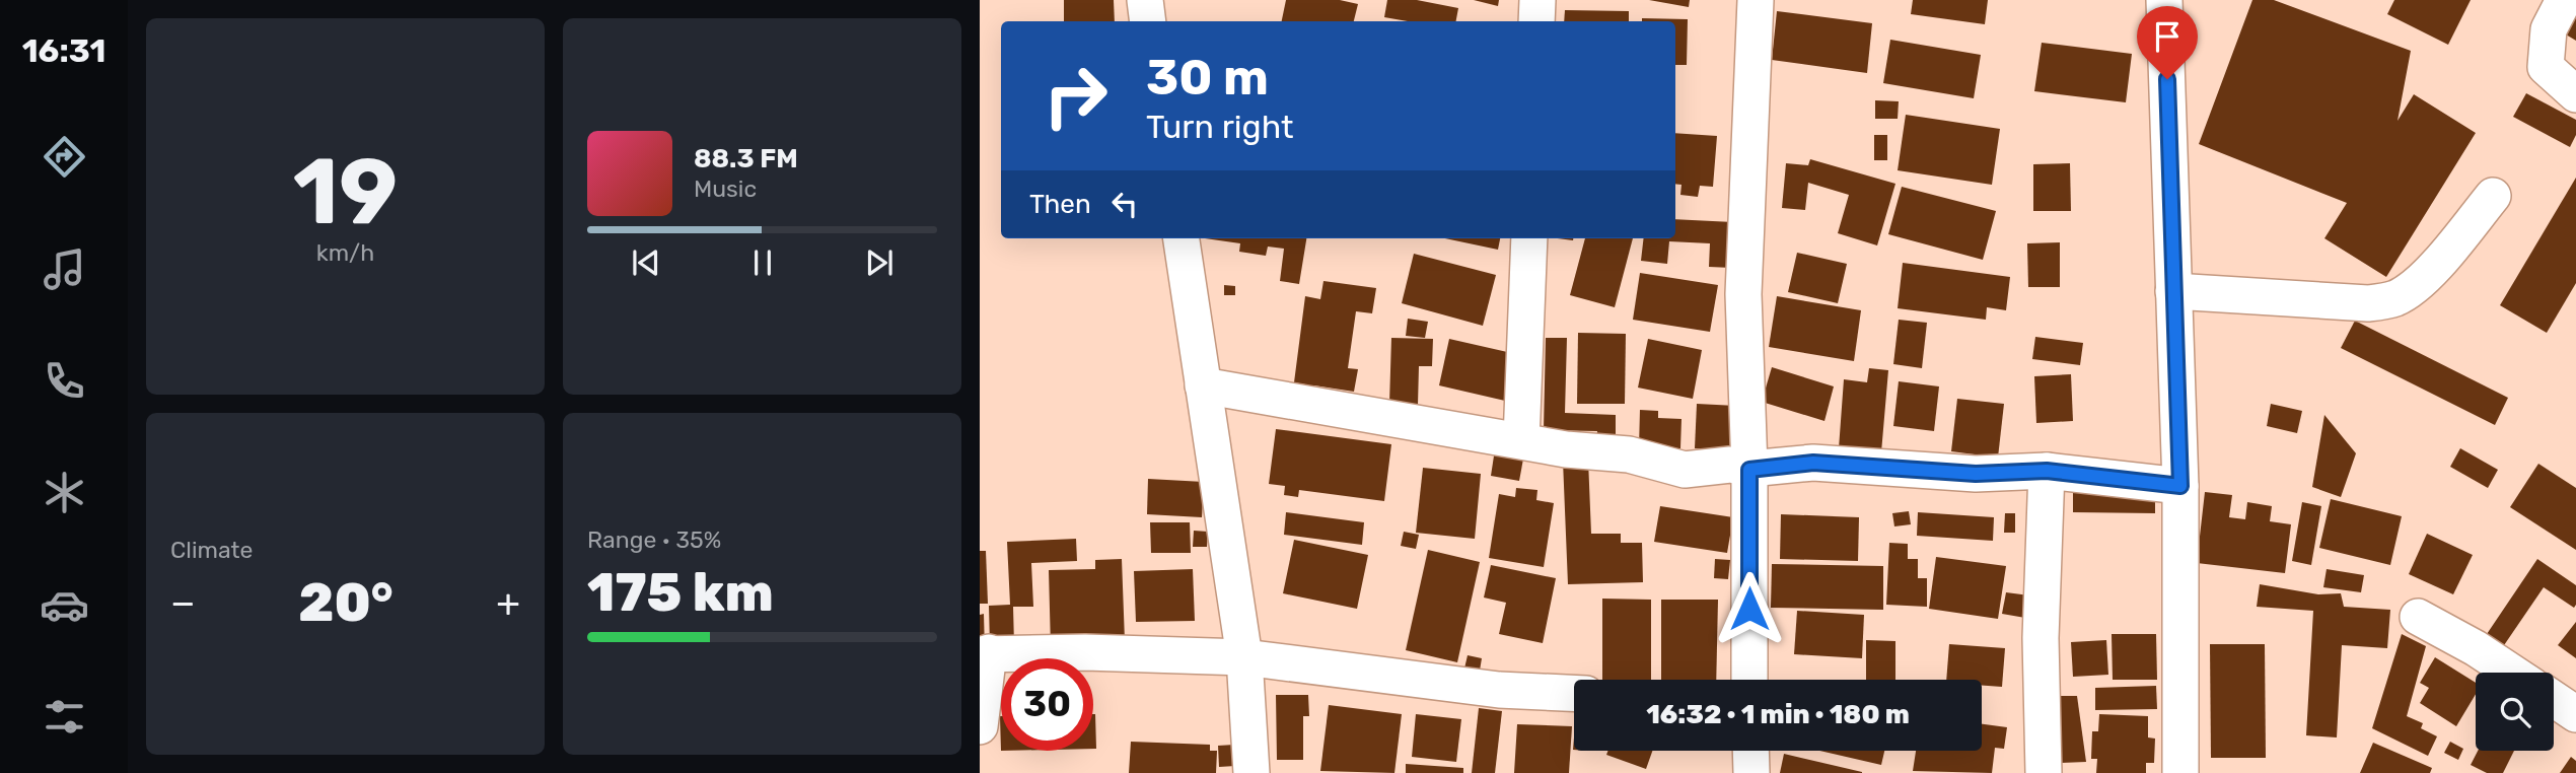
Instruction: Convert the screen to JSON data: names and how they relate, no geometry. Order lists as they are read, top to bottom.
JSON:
{
  "page": {
    "tabs": "16:31",
    "tile": [
      ["19", "km/h"],
      "Climate",
      ["Range · 35%", "175 km"]
    ],
    "turn": ["30 m", "Turn right"],
    "song": ["88.3 FM", "Music"],
    "then": "Then",
    "heat": ["−", "20°", "+"],
    "limit": "30",
    "trip": "16:32 · 1 min · 180 m"
  }
}
